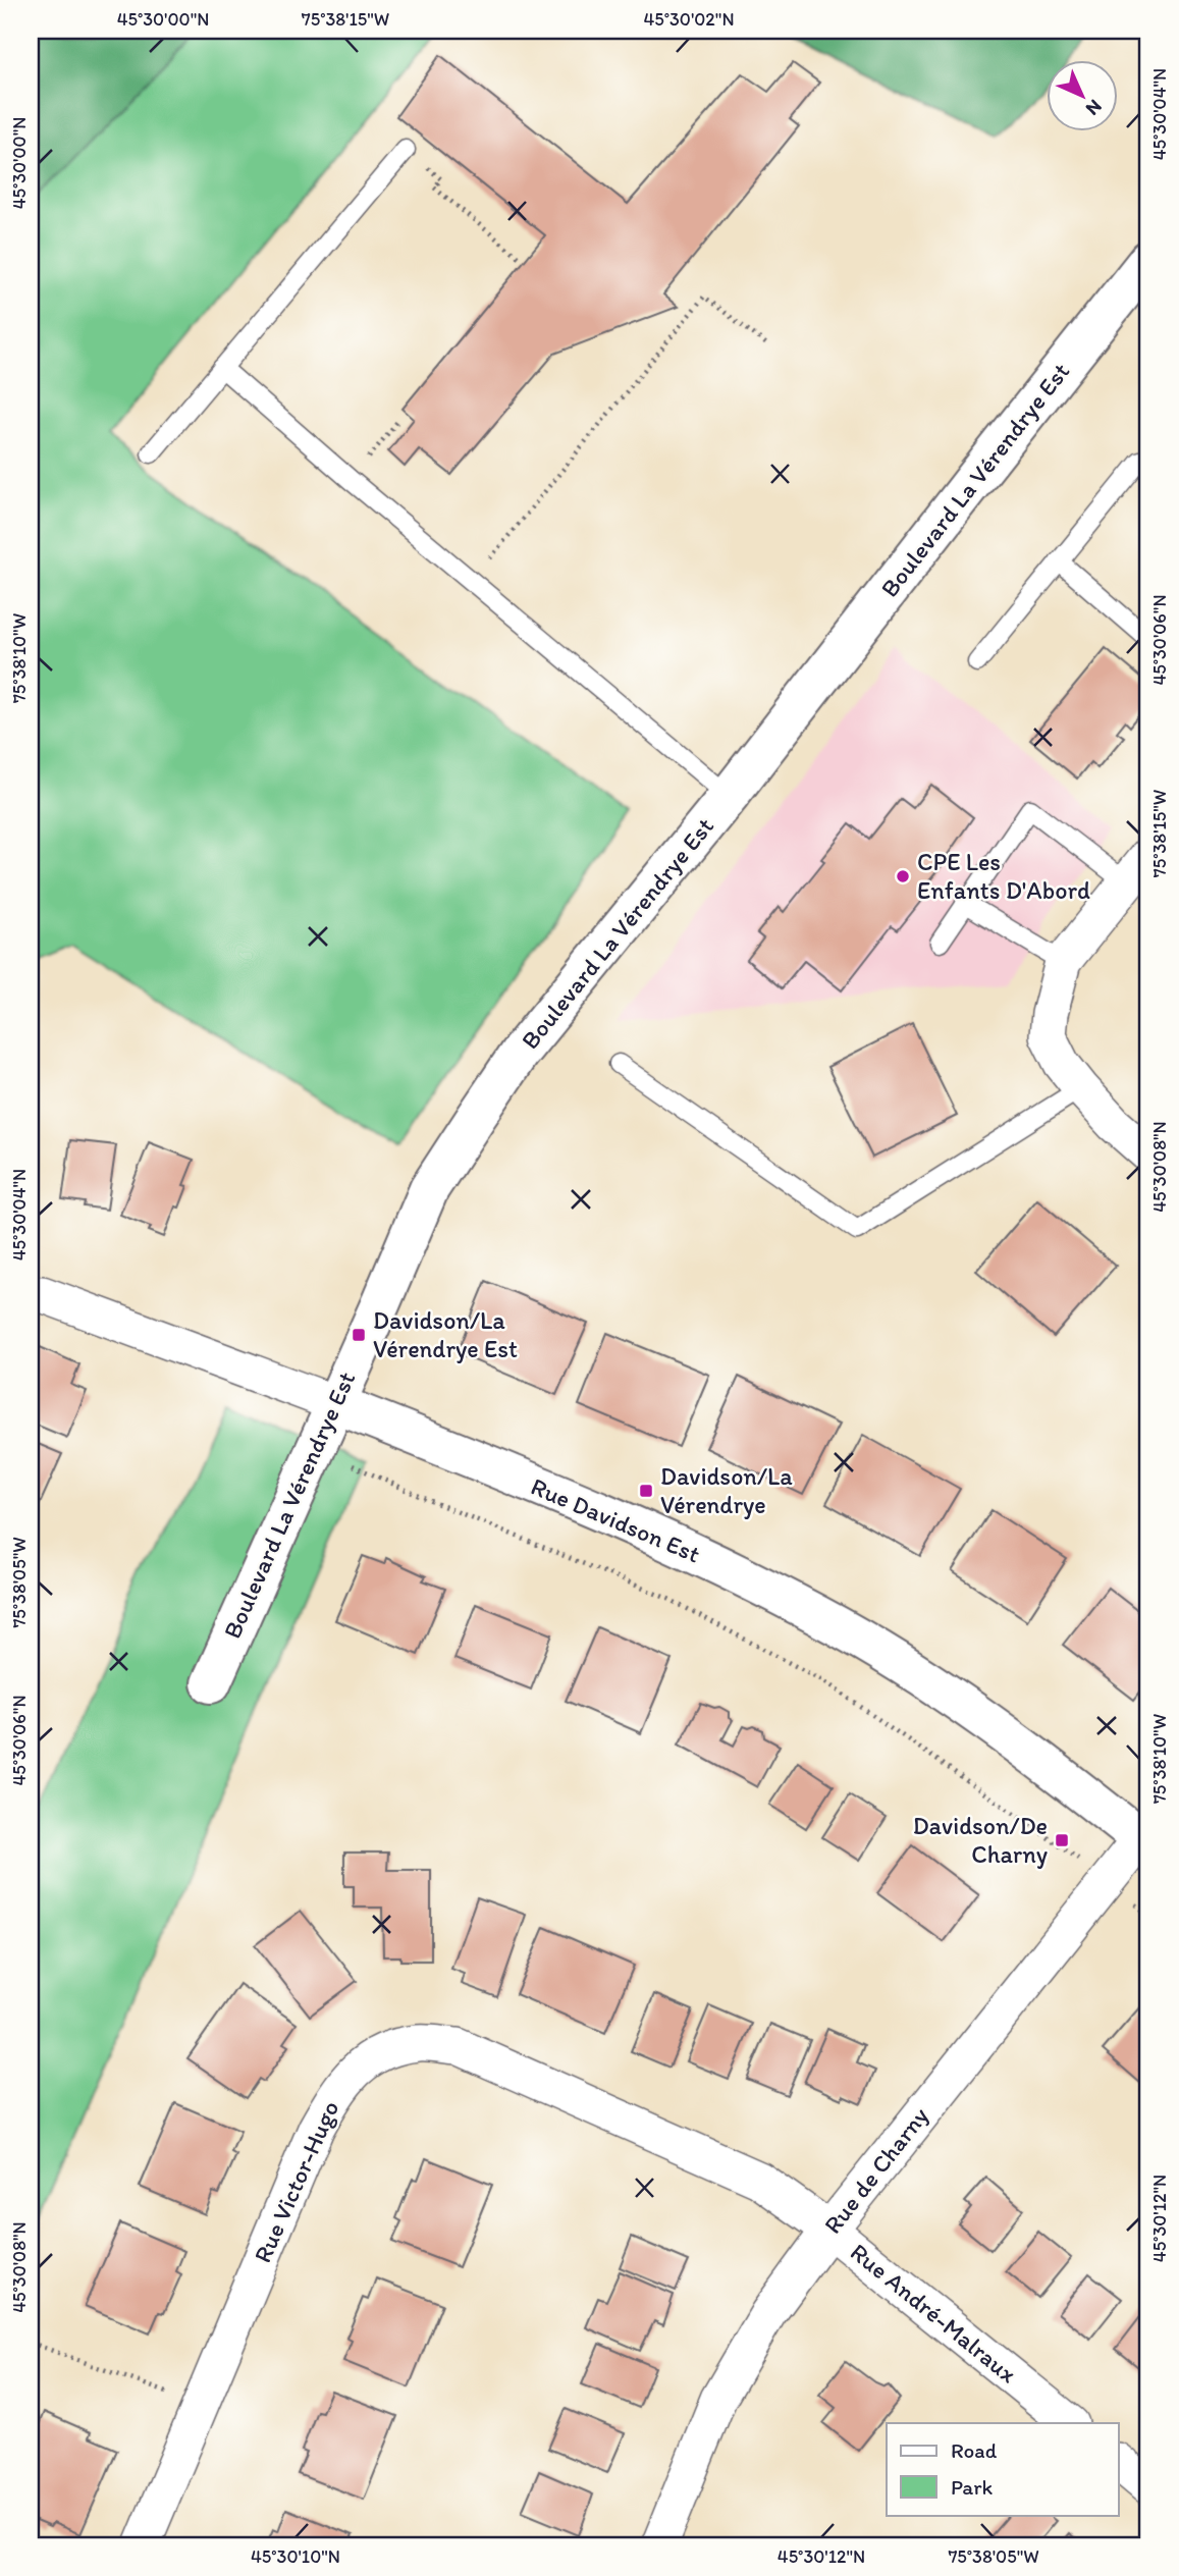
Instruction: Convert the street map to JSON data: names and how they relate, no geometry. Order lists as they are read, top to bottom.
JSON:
{
  "streets": {
    "street": [
      "Boulevard La Vérendrye Est",
      "Rue Davidson Est",
      "Rue de Charny",
      "Rue Victor-Hugo",
      "Rue André-Malraux"
    ]
  },
  "crossings": [
    ["Boulevard La Vérendrye Est", "Rue Davidson Est"],
    ["Rue Davidson Est", "Rue de Charny"],
    ["Rue de Charny", "Rue Victor-Hugo"],
    ["Rue de Charny", "Rue André-Malraux"],
    ["Rue Victor-Hugo", "Rue André-Malraux"]
  ],
  "places": {
    "other": ["CPE Les Enfants D'Abord"],
    "transit": ["Davidson/La Vérendrye Est", "Davidson/La Vérendrye", "Davidson/De Charny"]
  },
  "legend": ["Road", "Park"],
  "north": "bottom right",
  "coordinates": [
    "45°30'00\"N",
    "75°38'15\"W",
    "45°30'02\"N",
    "45°30'04\"N",
    "45°30'06\"N",
    "75°38'10\"W",
    "45°30'08\"N",
    "75°38'05\"W",
    "45°30'12\"N",
    "45°30'10\"N"
  ]
}
